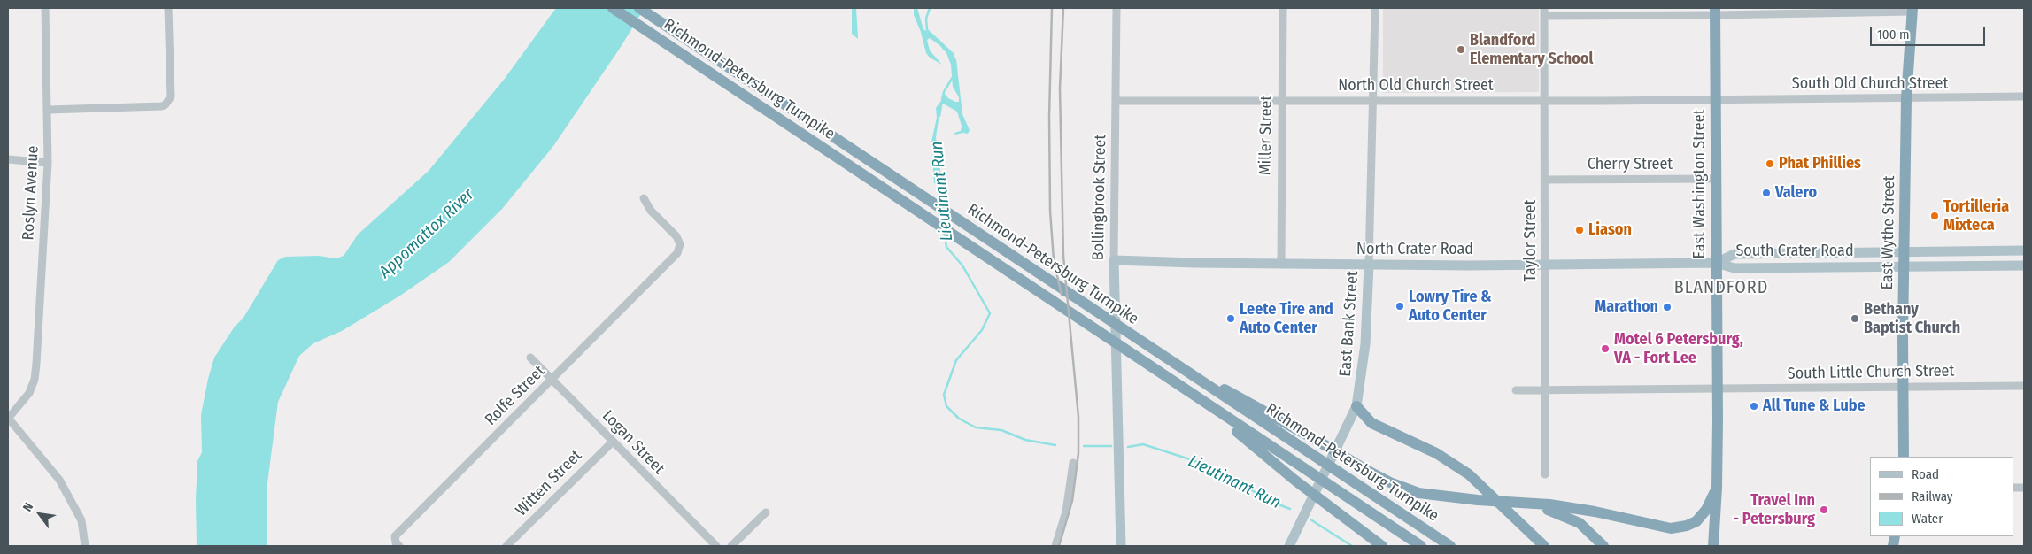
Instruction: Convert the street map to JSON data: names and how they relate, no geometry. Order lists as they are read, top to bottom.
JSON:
{
  "streets": {
    "highway": ["Richmond-Petersburg Turnpike", "East Washington Street", "East Wythe Street"],
    "main road": [
      "Bollingbrook Street",
      "North Crater Road",
      "South Crater Road",
      "East Bank Street"
    ],
    "street": [
      "South Old Church Street",
      "North Old Church Street",
      "Miller Street",
      "Cherry Street",
      "Roslyn Avenue",
      "Taylor Street",
      "South Little Church Street",
      "Rolfe Street",
      "Logan Street",
      "Witten Street"
    ]
  },
  "crossings": [
    ["South Old Church Street", "North Old Church Street"],
    ["South Old Church Street", "East Washington Street"],
    ["South Old Church Street", "East Wythe Street"],
    ["North Old Church Street", "Miller Street"],
    ["North Old Church Street", "East Washington Street"],
    ["North Old Church Street", "Bollingbrook Street"],
    ["North Old Church Street", "Taylor Street"],
    ["North Old Church Street", "East Bank Street"],
    ["Miller Street", "North Crater Road"],
    ["Cherry Street", "East Washington Street"],
    ["Cherry Street", "Taylor Street"],
    ["East Washington Street", "North Crater Road"],
    ["East Washington Street", "South Crater Road"],
    ["East Washington Street", "South Little Church Street"],
    ["Bollingbrook Street", "North Crater Road"],
    ["East Wythe Street", "South Crater Road"],
    ["East Wythe Street", "South Little Church Street"],
    ["Taylor Street", "North Crater Road"],
    ["Taylor Street", "South Little Church Street"],
    ["North Crater Road", "South Crater Road"],
    ["North Crater Road", "East Bank Street"],
    ["Rolfe Street", "Logan Street"],
    ["Logan Street", "Witten Street"]
  ],
  "districts": ["BLANDFORD"],
  "water": ["Lieutinant Run", "Appomattox River"],
  "places": [
    "Blandford Elementary School",
    "Phat Phillies",
    "Valero",
    "Tortilleria Mixteca",
    "Liason",
    "Lowry Tire & Auto Center",
    "Marathon",
    "Leete Tire and Auto Center",
    "Bethany Baptist Church",
    "Motel 6 Petersburg, VA - Fort Lee",
    "All Tune & Lube",
    "Travel Inn - Petersburg"
  ],
  "legend": ["Road", "Railway", "Water"],
  "scale_bar": "100 m",
  "north": "top left"
}
